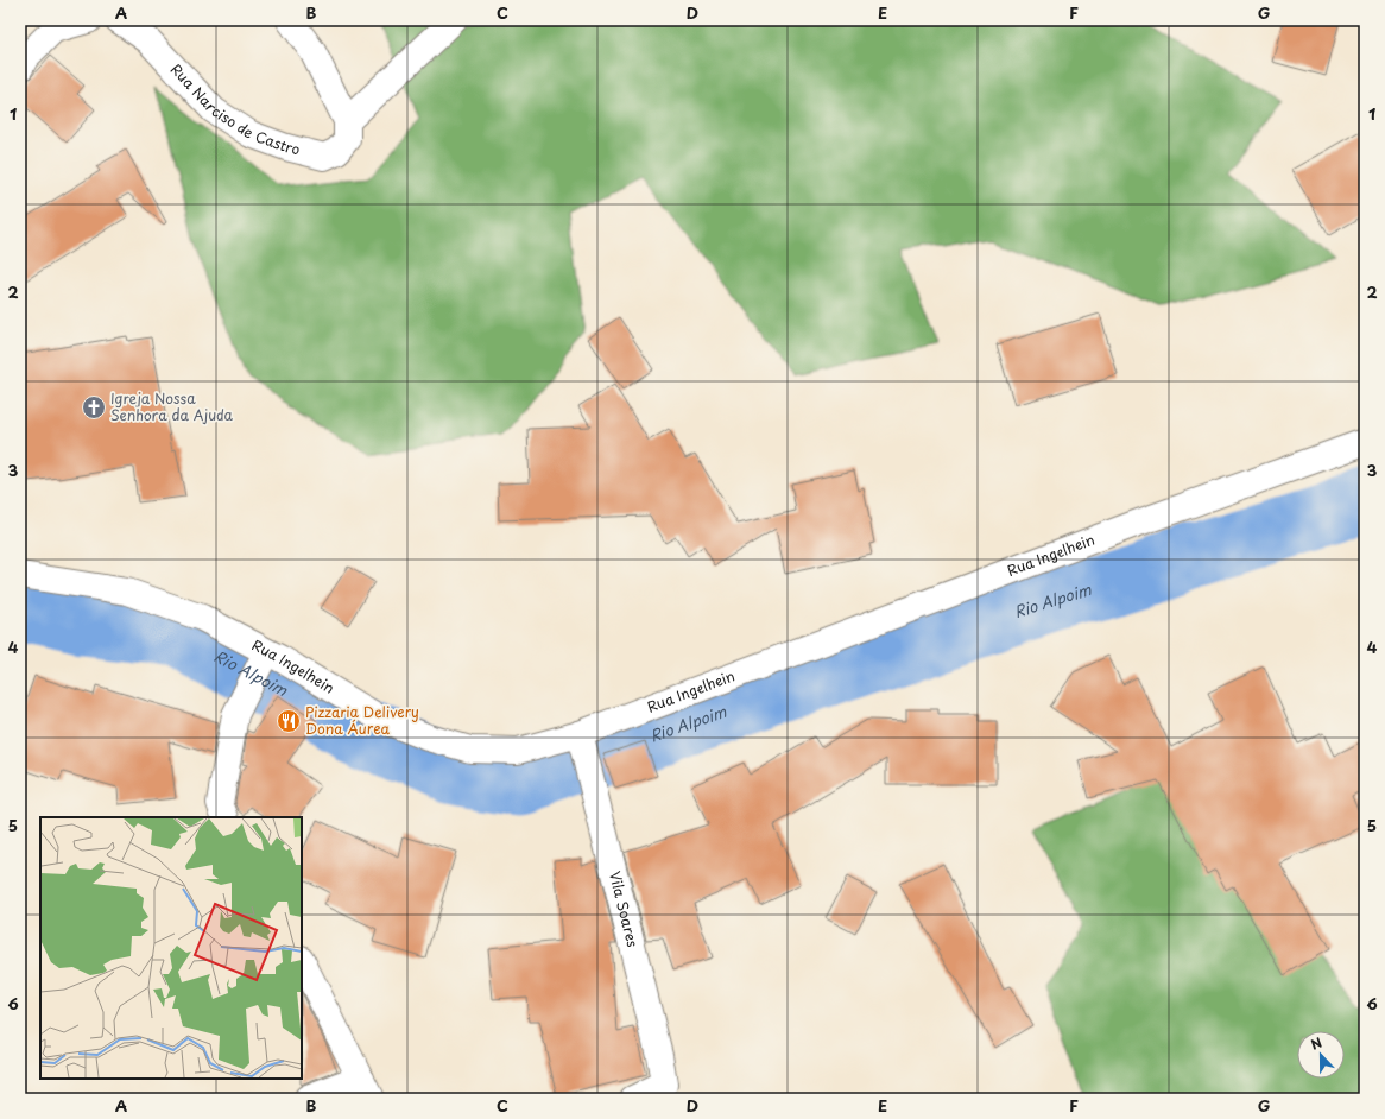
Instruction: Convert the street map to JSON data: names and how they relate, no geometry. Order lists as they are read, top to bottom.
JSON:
{
  "streets": {
    "street": ["Rua Narciso de Castro", "Rua Ingelhein", "Vila Soares"]
  },
  "crossings": [
    ["Rua Ingelhein", "Vila Soares"]
  ],
  "water": ["Rio Alpoim"],
  "places": {
    "church": ["Igreja Nossa Senhora da Ajuda"],
    "restaurant": ["Pizzaria Delivery Dona Áurea"]
  },
  "north": "top",
  "grid": {
    "columns": [
      "A",
      "B",
      "C",
      "D",
      "E",
      "F",
      "G"
    ],
    "rows": [
      "1",
      "2",
      "3",
      "4",
      "5",
      "6"
    ]
  }
}
